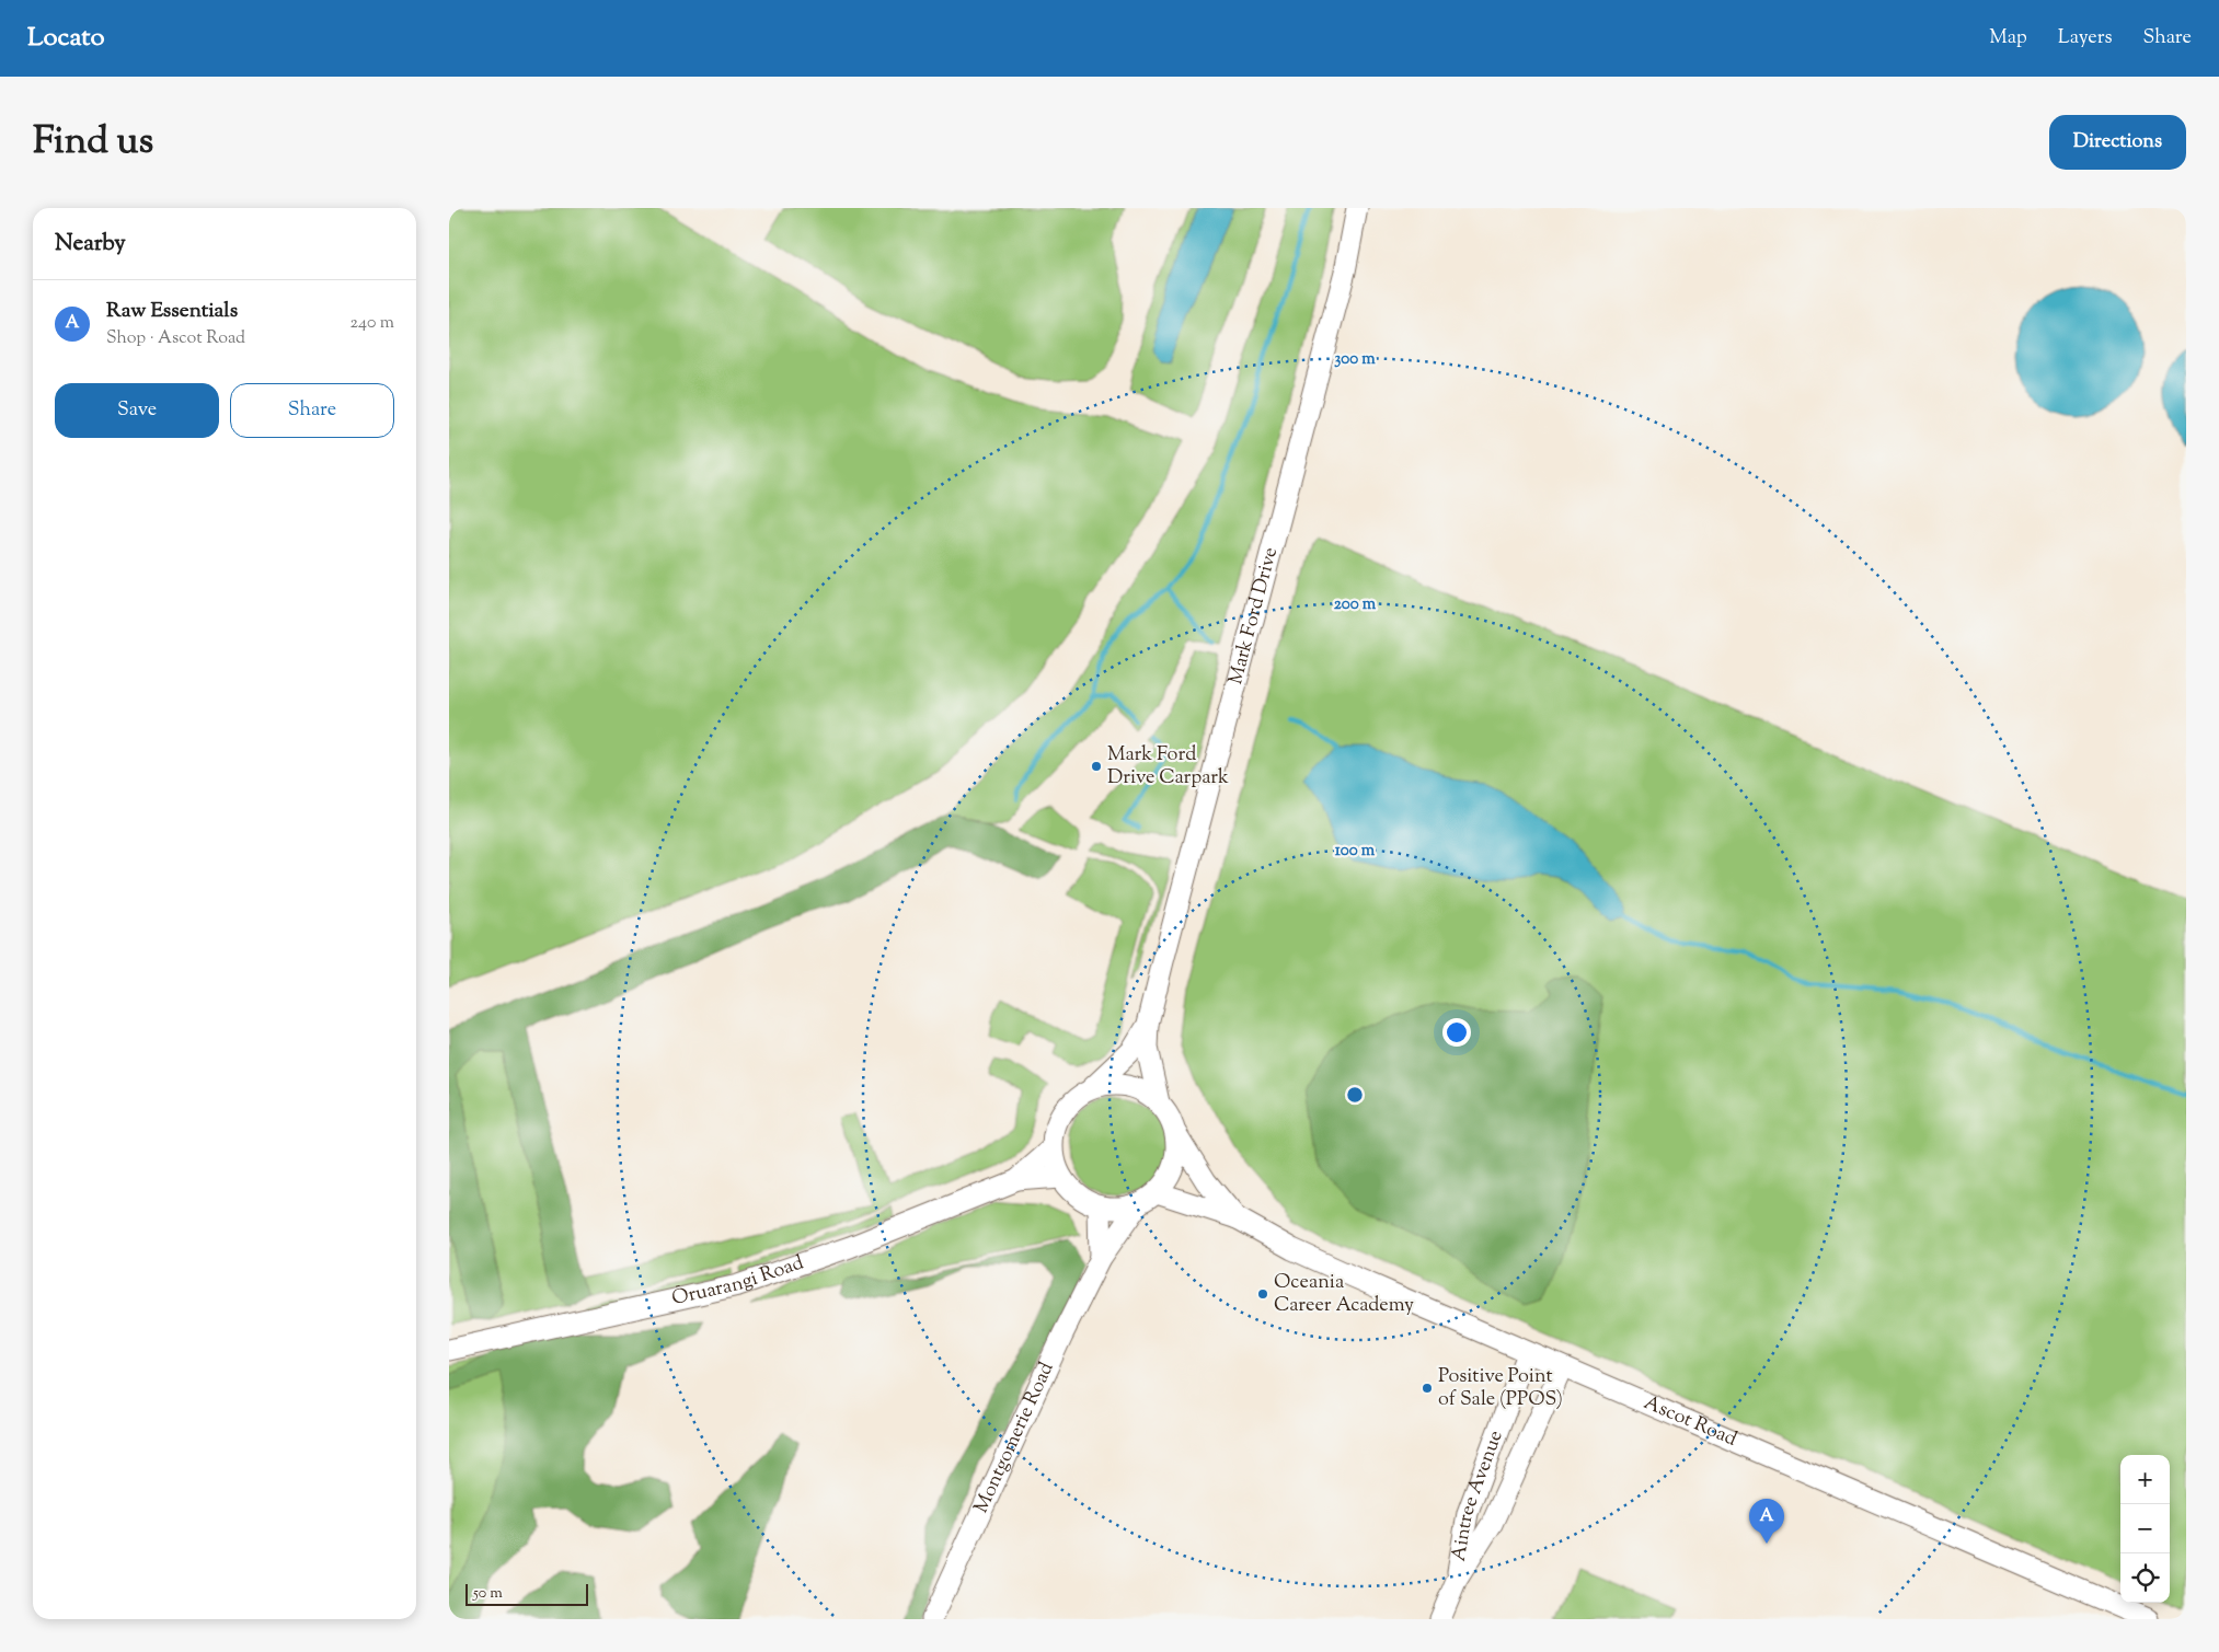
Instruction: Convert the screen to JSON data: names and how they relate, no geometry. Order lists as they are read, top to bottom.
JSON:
{
  "streets": {
    "street": [
      "Mark Ford Drive",
      "Ōruarangi Road",
      "Ascot Road",
      "Montgomerie Road",
      "Aintree Avenue"
    ]
  },
  "crossings": [
    ["Mark Ford Drive", "Ōruarangi Road"],
    ["Mark Ford Drive", "Ascot Road"],
    ["Mark Ford Drive", "Montgomerie Road"],
    ["Ōruarangi Road", "Ascot Road"],
    ["Ōruarangi Road", "Montgomerie Road"],
    ["Ascot Road", "Montgomerie Road"],
    ["Ascot Road", "Aintree Avenue"]
  ],
  "places": ["Mark Ford Drive Carpark", "Oceania Career Academy", "Positive Point of Sale (PPOS)"],
  "scale_bar": "50 m",
  "page": {
    "header": "Locato",
    "nav": ["Map", "Layers", "Share"],
    "title": "Find us",
    "buttons": [
      "Directions",
      ["Save", "Share"]
    ],
    "heading": "Nearby",
    "list": [
      {
        "mark": "A",
        "name": "Raw Essentials",
        "note": "Shop · Ascot Road",
        "value": "240 m"
      }
    ],
    "map_buttons": ["+", "−"],
    "pins": "A",
    "scale": "50 m"
  },
  "rings": ["300 m", "200 m", "100 m"]
}
